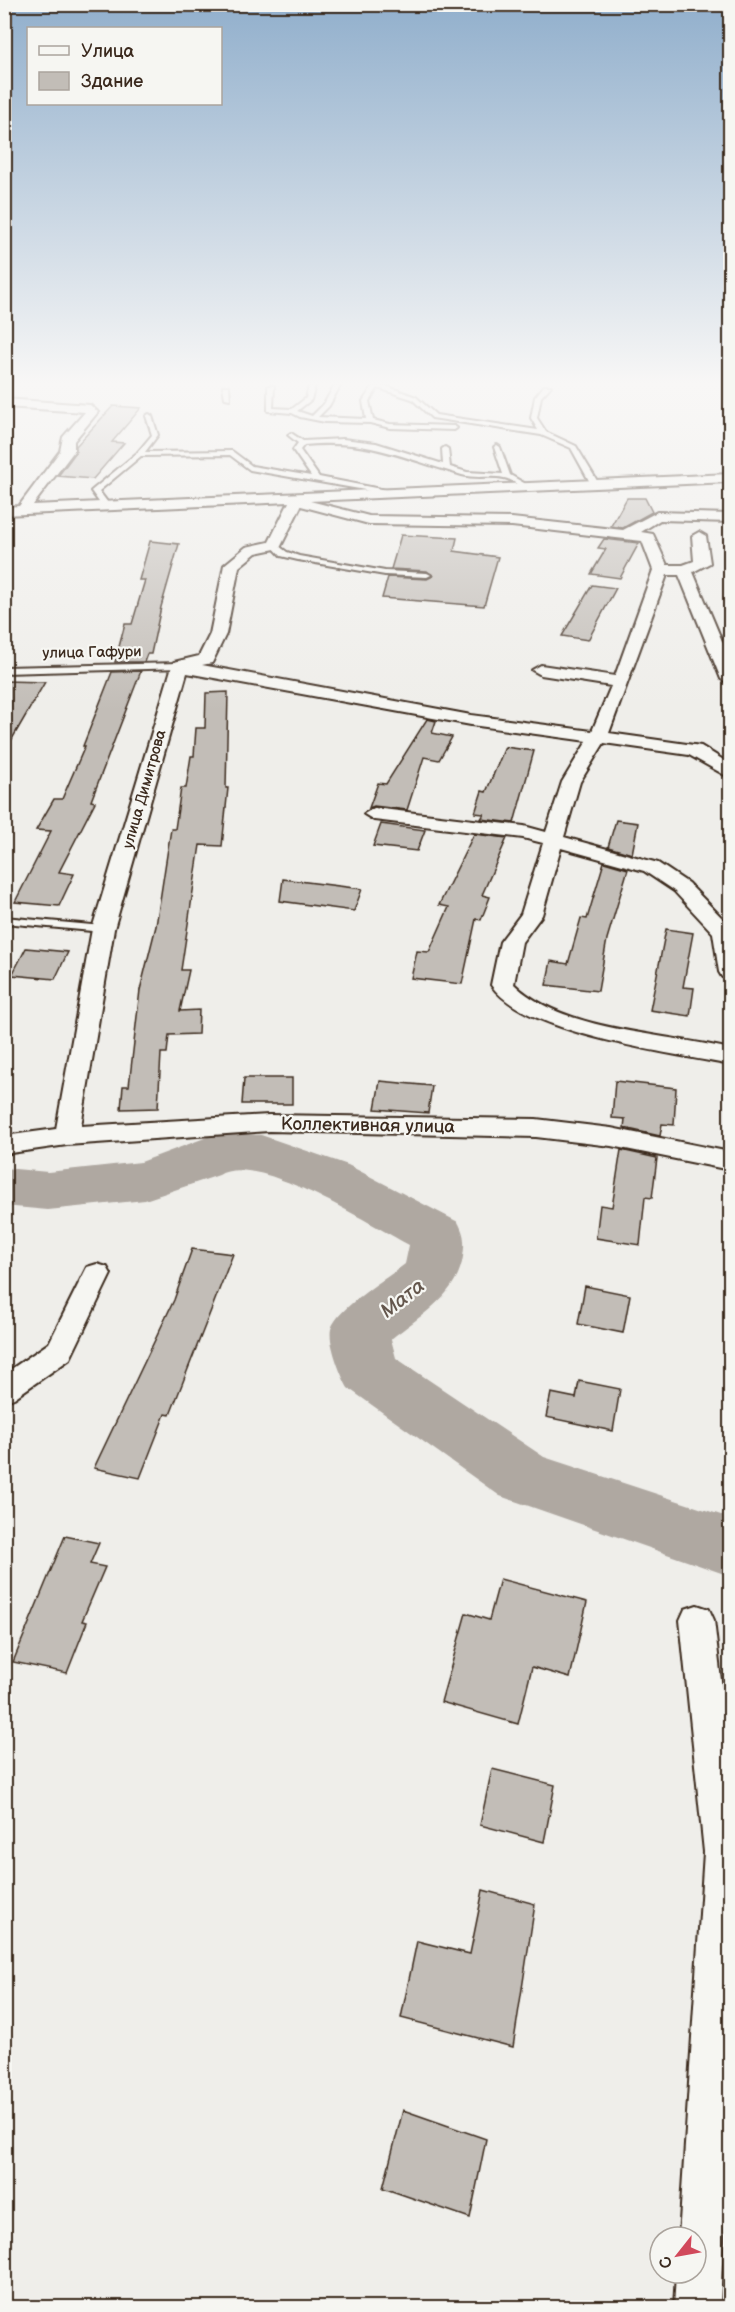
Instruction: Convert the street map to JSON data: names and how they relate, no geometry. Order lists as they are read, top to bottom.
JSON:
{
  "streets": {
    "street": ["улица Димитрова", "Коллективная улица"],
    "lane": ["улица Гафури"]
  },
  "crossings": [
    ["улица Гафури", "улица Димитрова"],
    ["улица Димитрова", "Коллективная улица"]
  ],
  "water": ["Мата"],
  "legend": ["Улица", "Здание"],
  "north": "bottom left"
}
